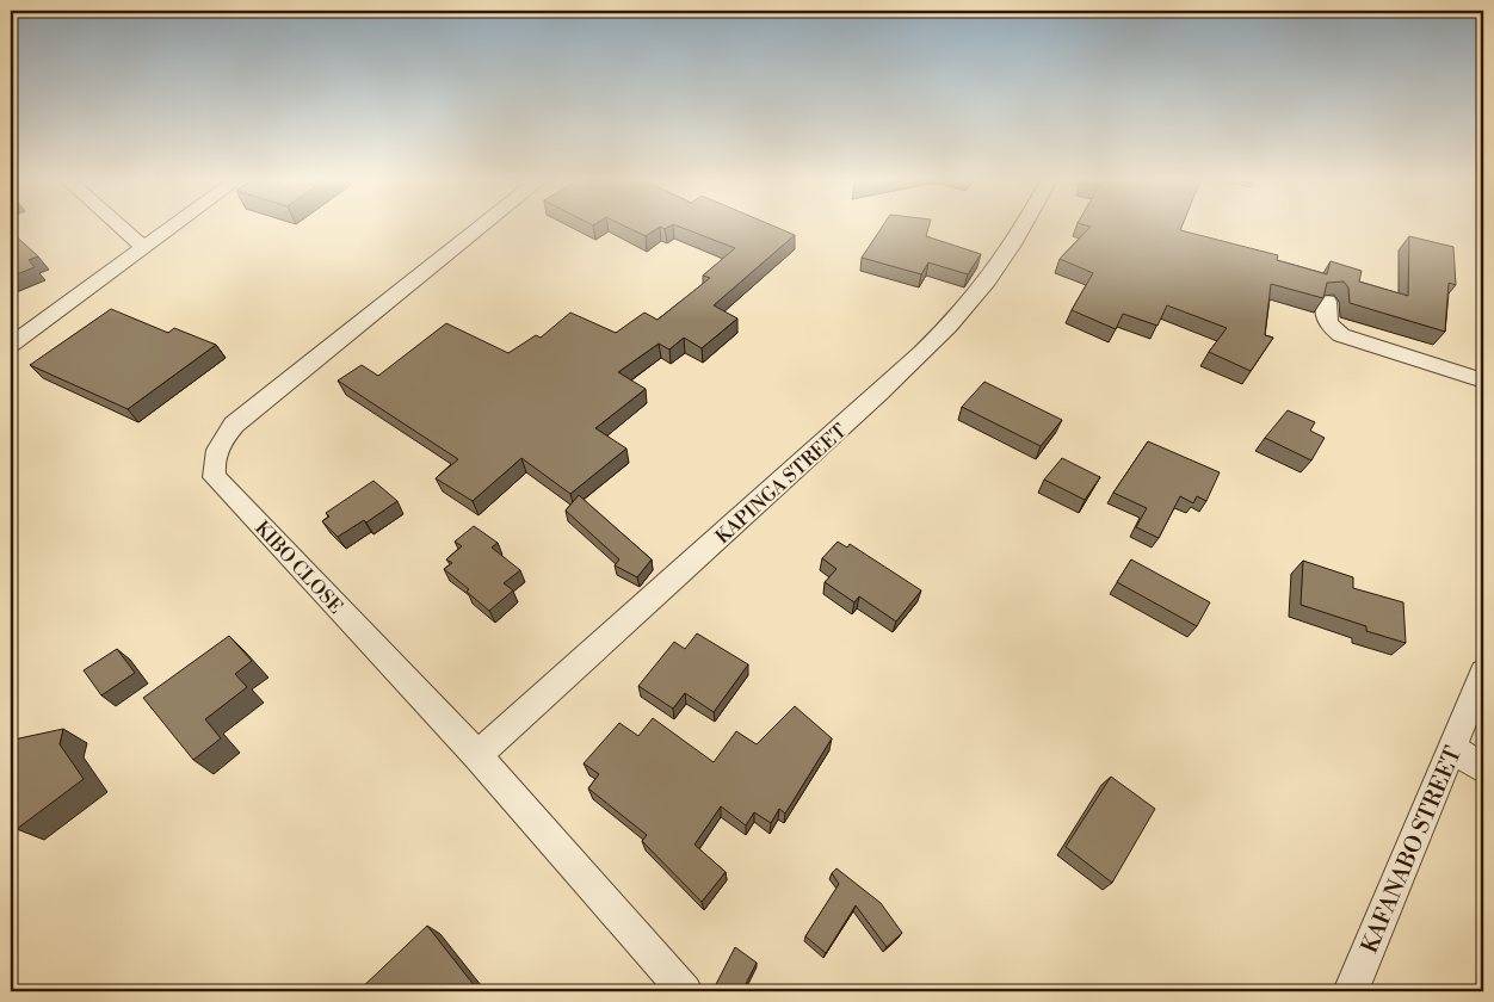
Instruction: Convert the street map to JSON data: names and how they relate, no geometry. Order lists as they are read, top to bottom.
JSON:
{
  "streets": {
    "street": ["KAPINGA STREET", "KIBO CLOSE", "KAFANABO STREET"]
  },
  "crossings": [
    ["KAPINGA STREET", "KIBO CLOSE"]
  ]
}
